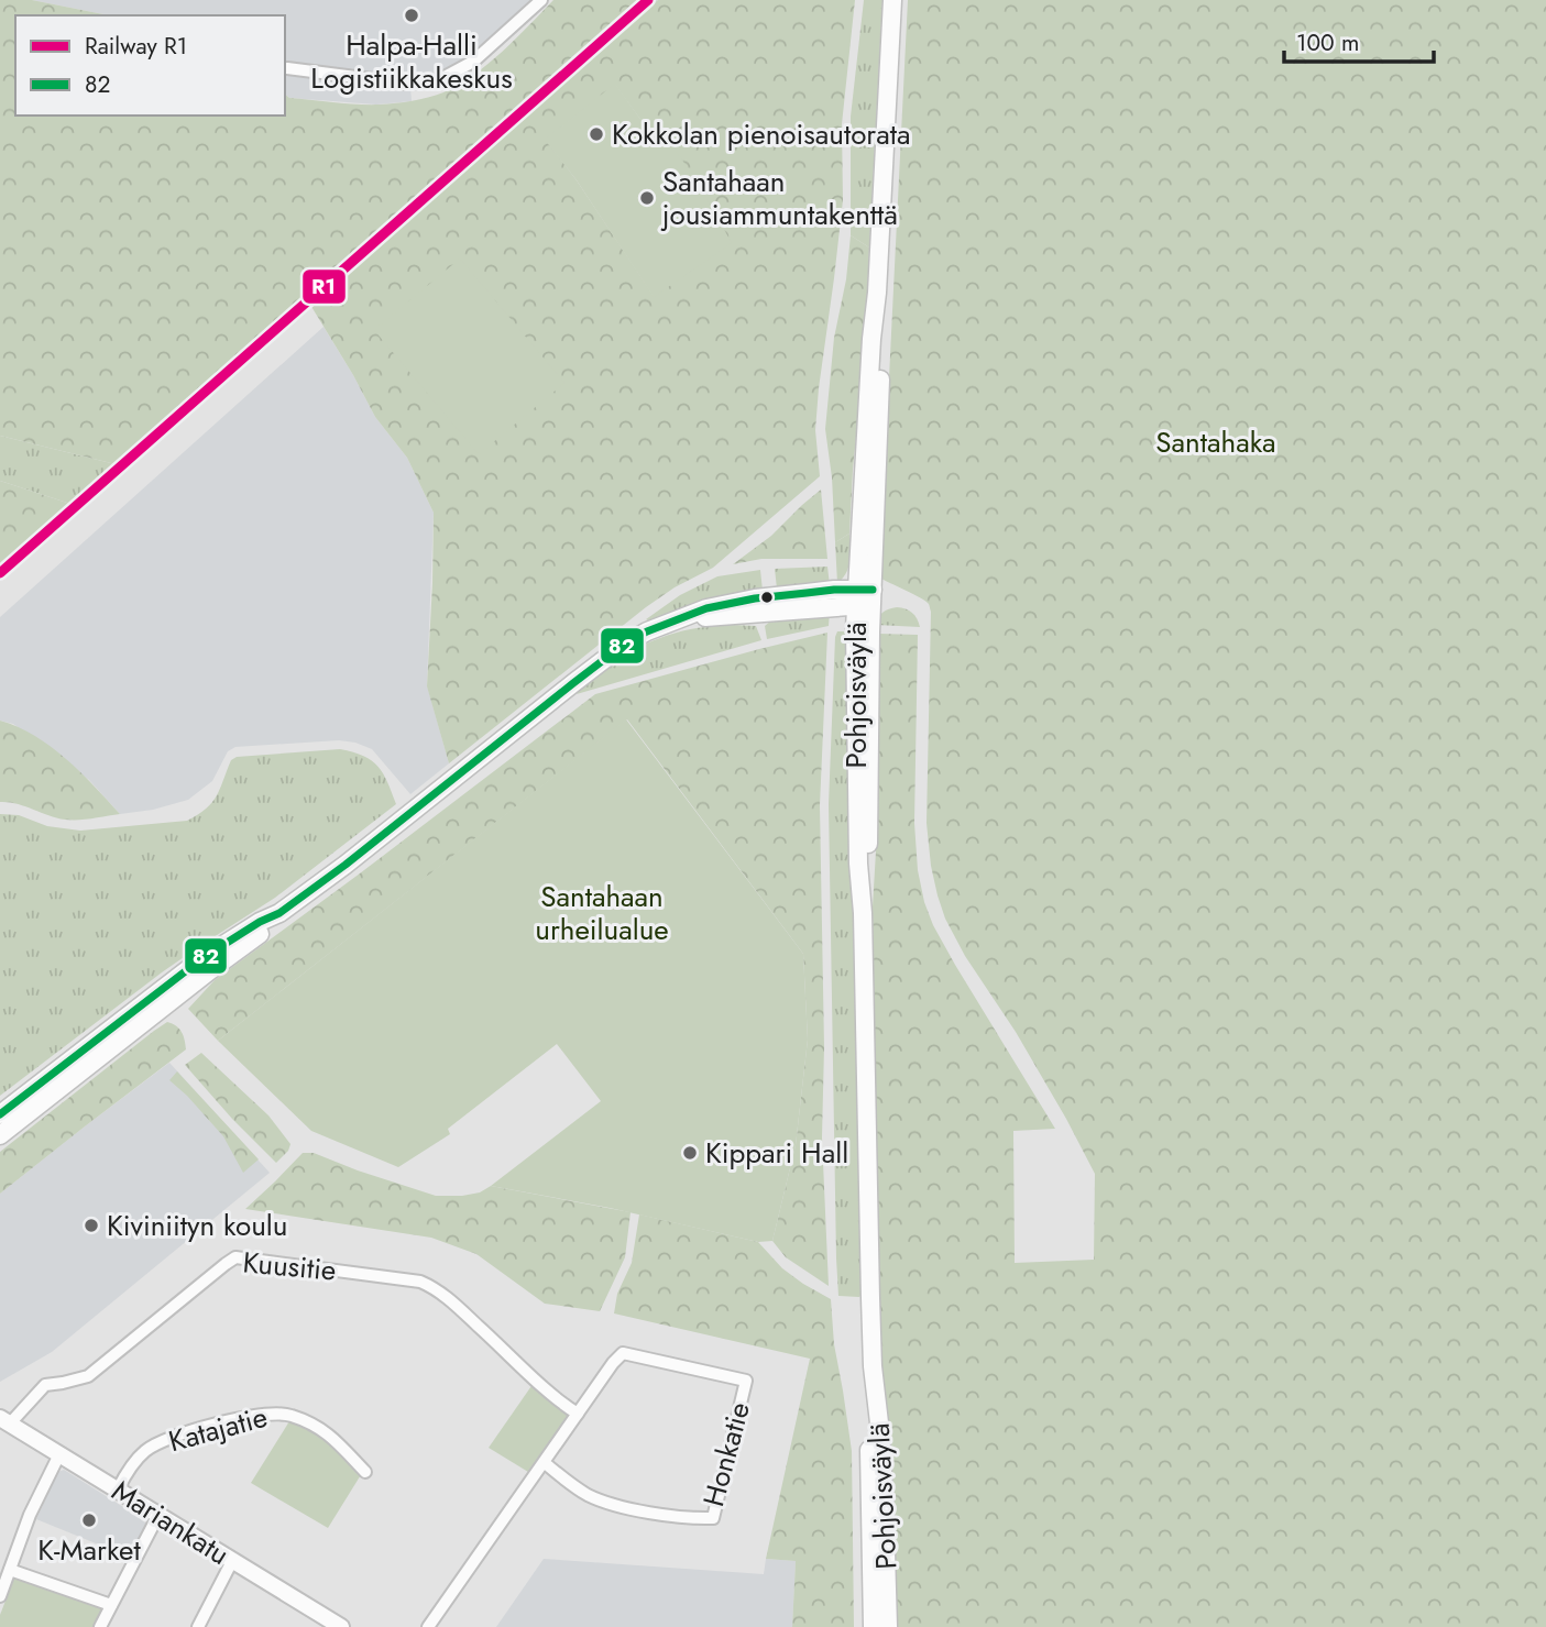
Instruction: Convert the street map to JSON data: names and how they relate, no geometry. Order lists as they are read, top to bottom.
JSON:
{
  "streets": {
    "main road": ["Pohjoisväylä"],
    "street": [
      "Kuusitie",
      "Katajatie",
      "Honkatie",
      "Mariankatu"
    ]
  },
  "crossings": [
    ["Kuusitie", "Honkatie"],
    ["Kuusitie", "Mariankatu"],
    ["Katajatie", "Mariankatu"]
  ],
  "parks": ["Santahaka", "Santahaan urheilualue"],
  "places": [
    "Halpa-Halli Logistiikkakeskus",
    "Kokkolan pienoisautorata",
    "Santahaan jousiammuntakenttä",
    "Kippari Hall",
    "Kiviniityn koulu",
    "K-Market"
  ],
  "lines": ["rail line R1", "transit line 82"],
  "legend": ["Railway R1", "82"],
  "scale_bar": "100 m"
}
